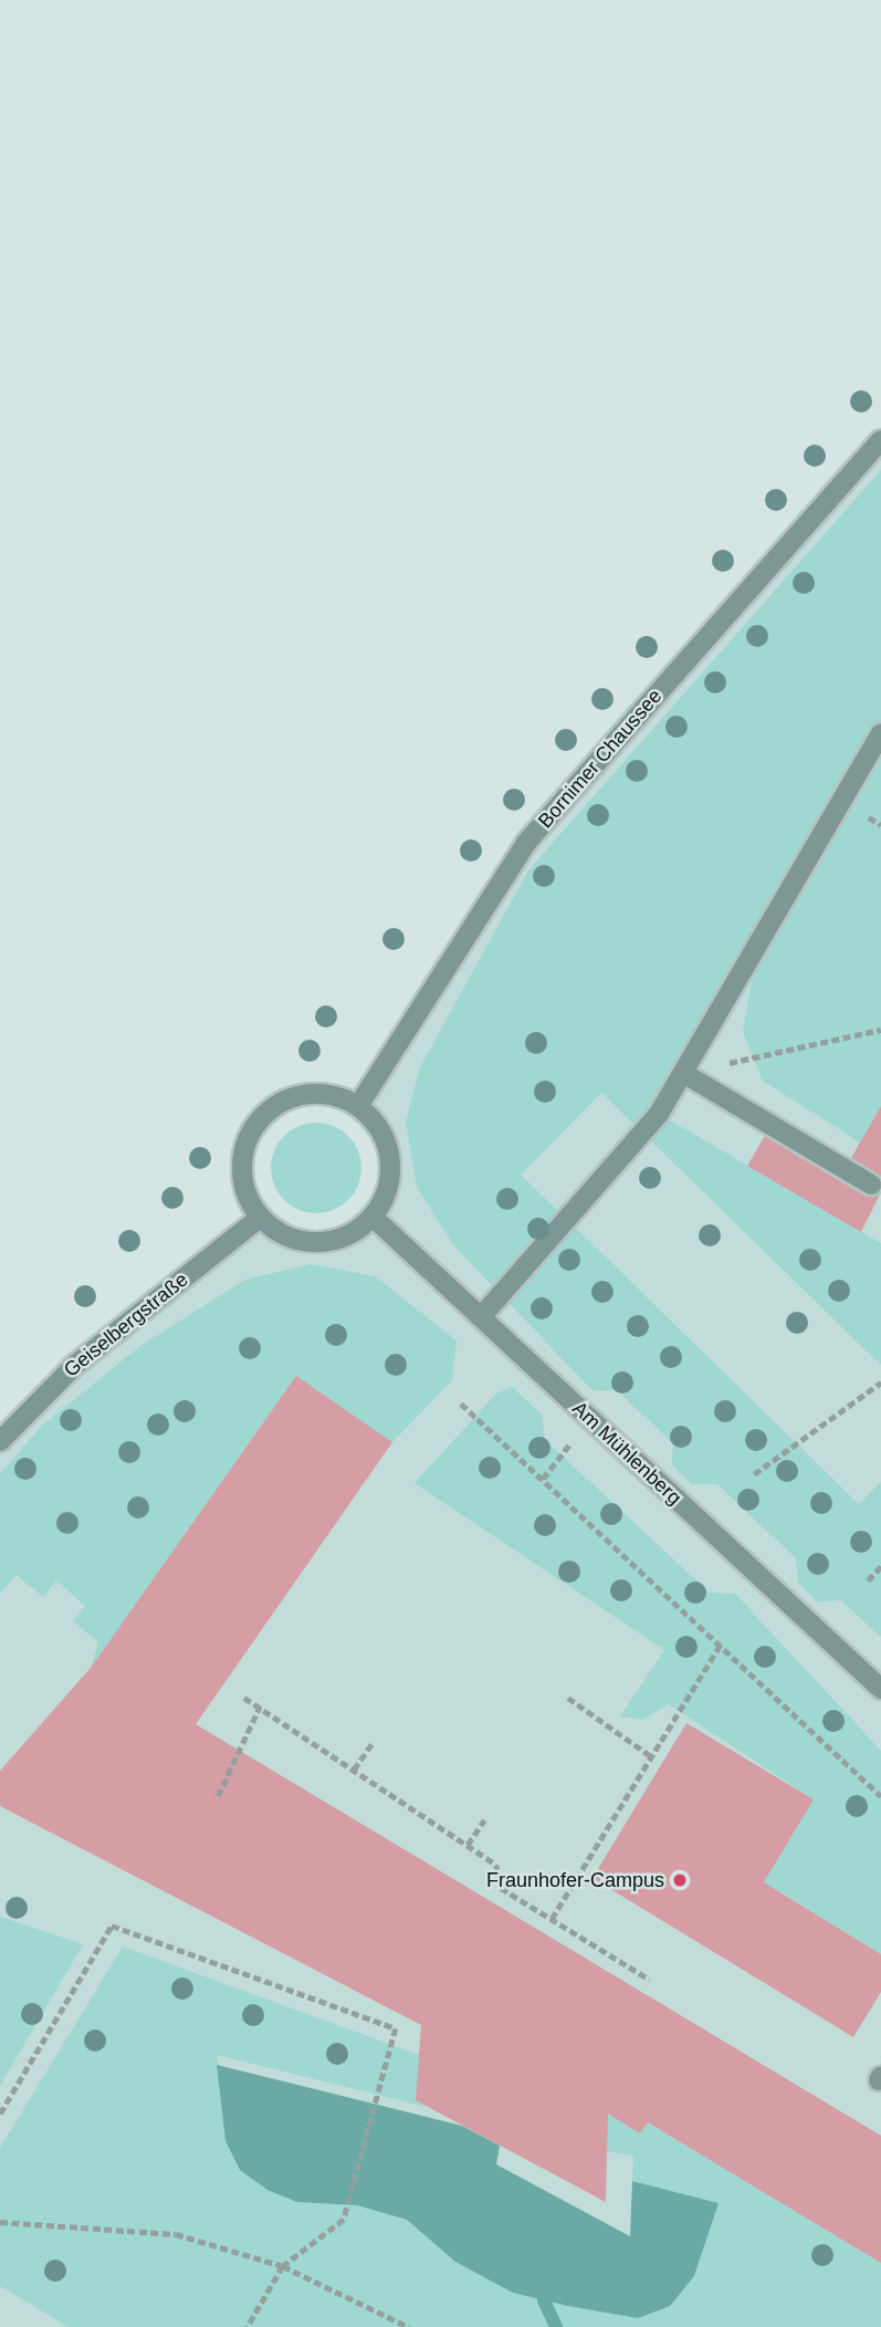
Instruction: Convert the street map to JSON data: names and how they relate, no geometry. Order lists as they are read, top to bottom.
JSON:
{
  "streets": {
    "street": ["Bornimer Chaussee", "Geiselbergstraße", "Am Mühlenberg"]
  },
  "crossings": [
    ["Bornimer Chaussee", "Geiselbergstraße"],
    ["Bornimer Chaussee", "Am Mühlenberg"],
    ["Geiselbergstraße", "Am Mühlenberg"]
  ],
  "places": ["Fraunhofer-Campus"]
}
